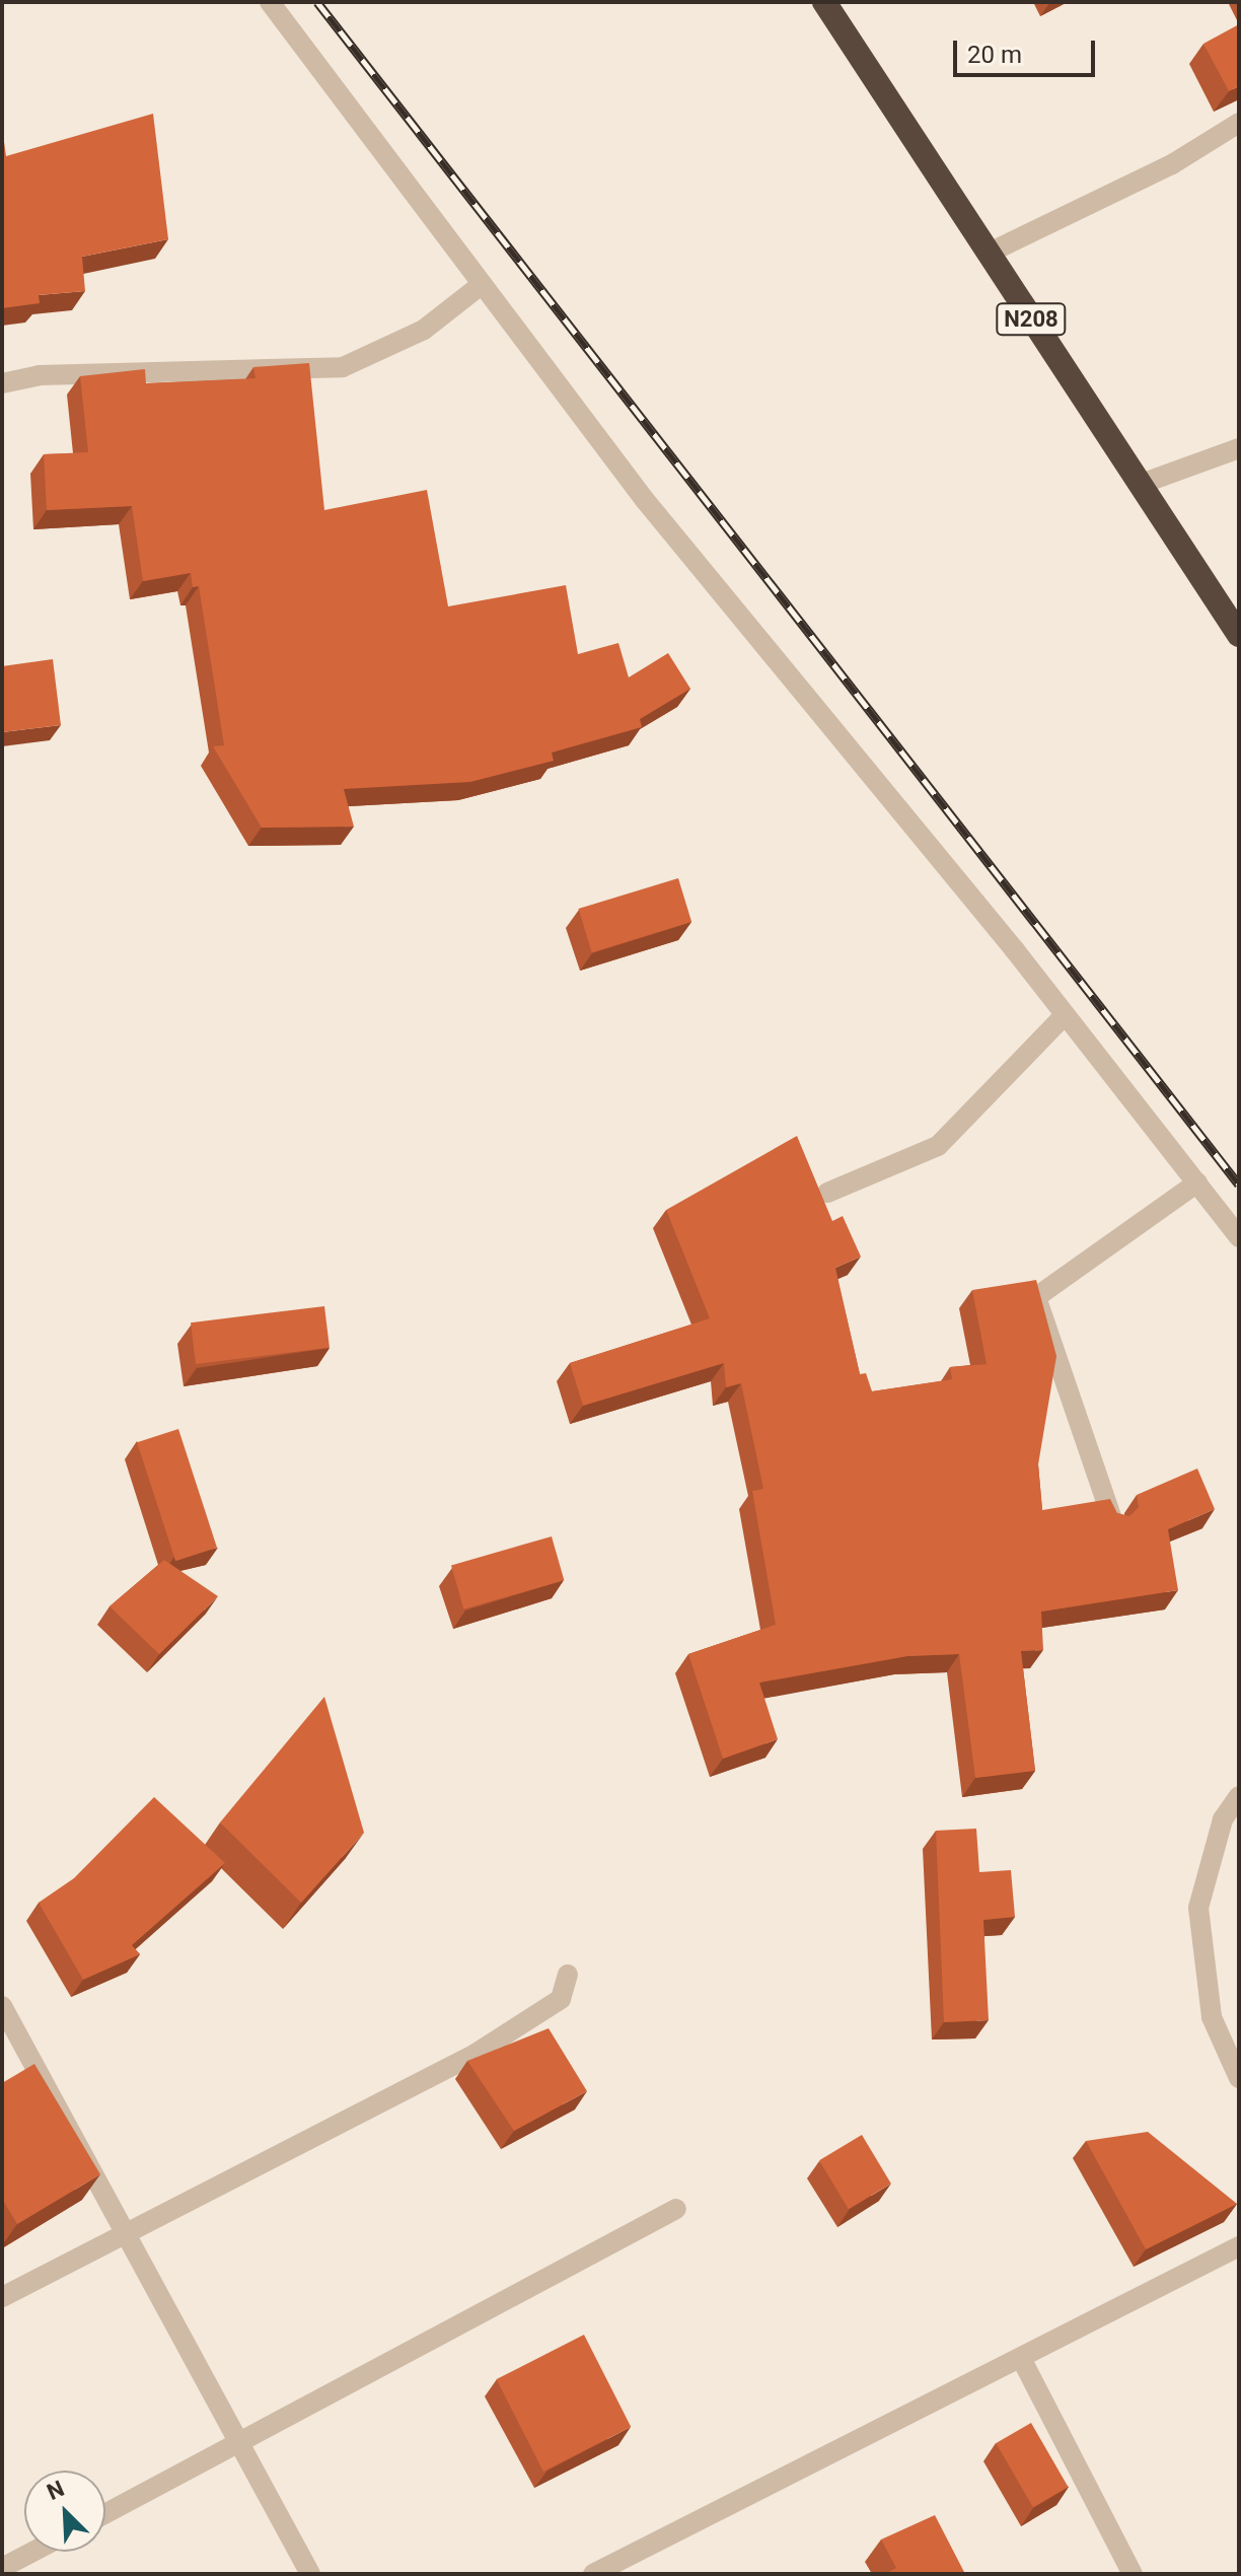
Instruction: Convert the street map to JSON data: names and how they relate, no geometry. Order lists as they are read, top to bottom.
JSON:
{
  "streets": {
    "highway": ["N208"]
  },
  "scale_bar": "20 m",
  "north": "top left"
}
